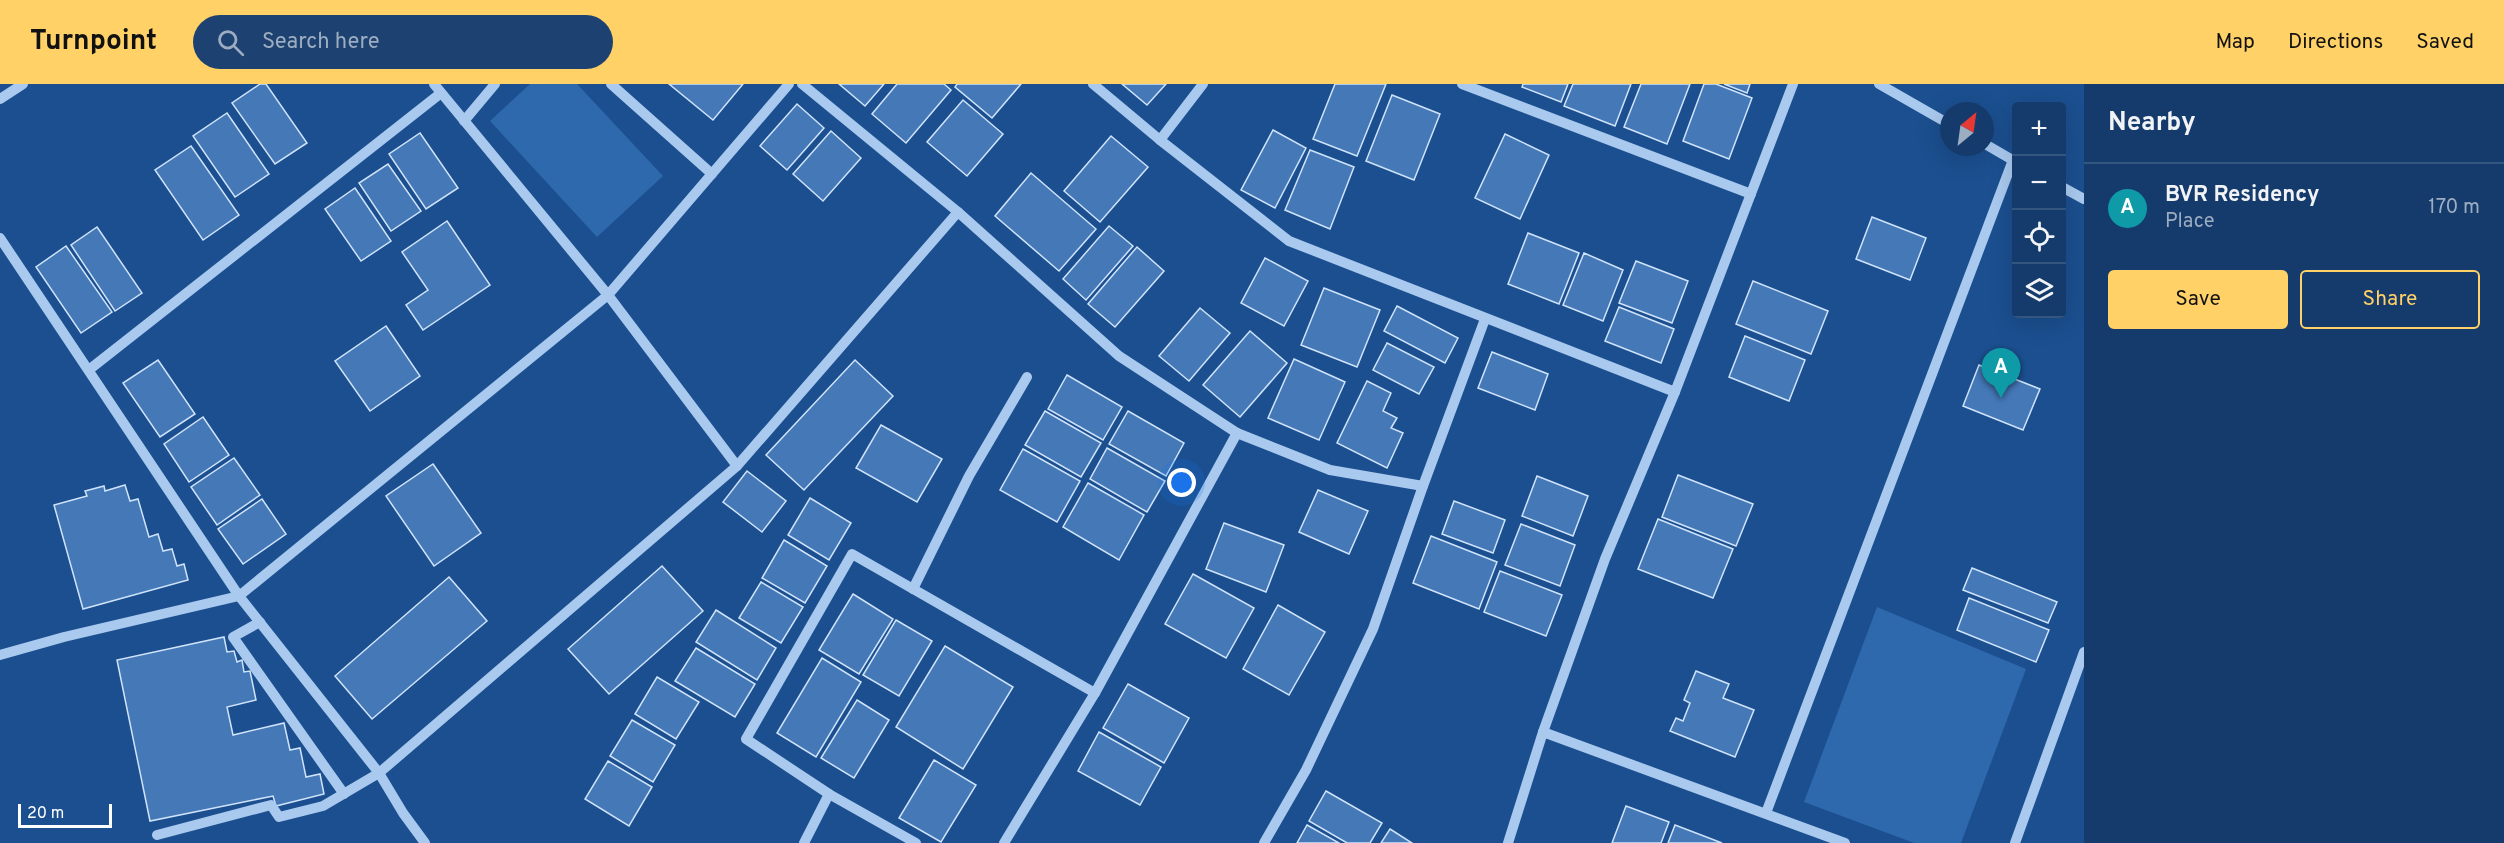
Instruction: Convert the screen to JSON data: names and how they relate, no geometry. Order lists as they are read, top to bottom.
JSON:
{
  "scale_bar": "20 m",
  "north": "top right",
  "page": {
    "header": "Turnpoint",
    "search": "Search here",
    "nav": ["Map", "Directions", "Saved"],
    "heading": "Nearby",
    "map_buttons": ["+", "−"],
    "list": [
      {
        "mark": "A",
        "name": "BVR Residency",
        "note": "Place",
        "value": "170 m"
      }
    ],
    "buttons": ["Save", "Share"],
    "pins": "A",
    "scale": "20 m"
  }
}
